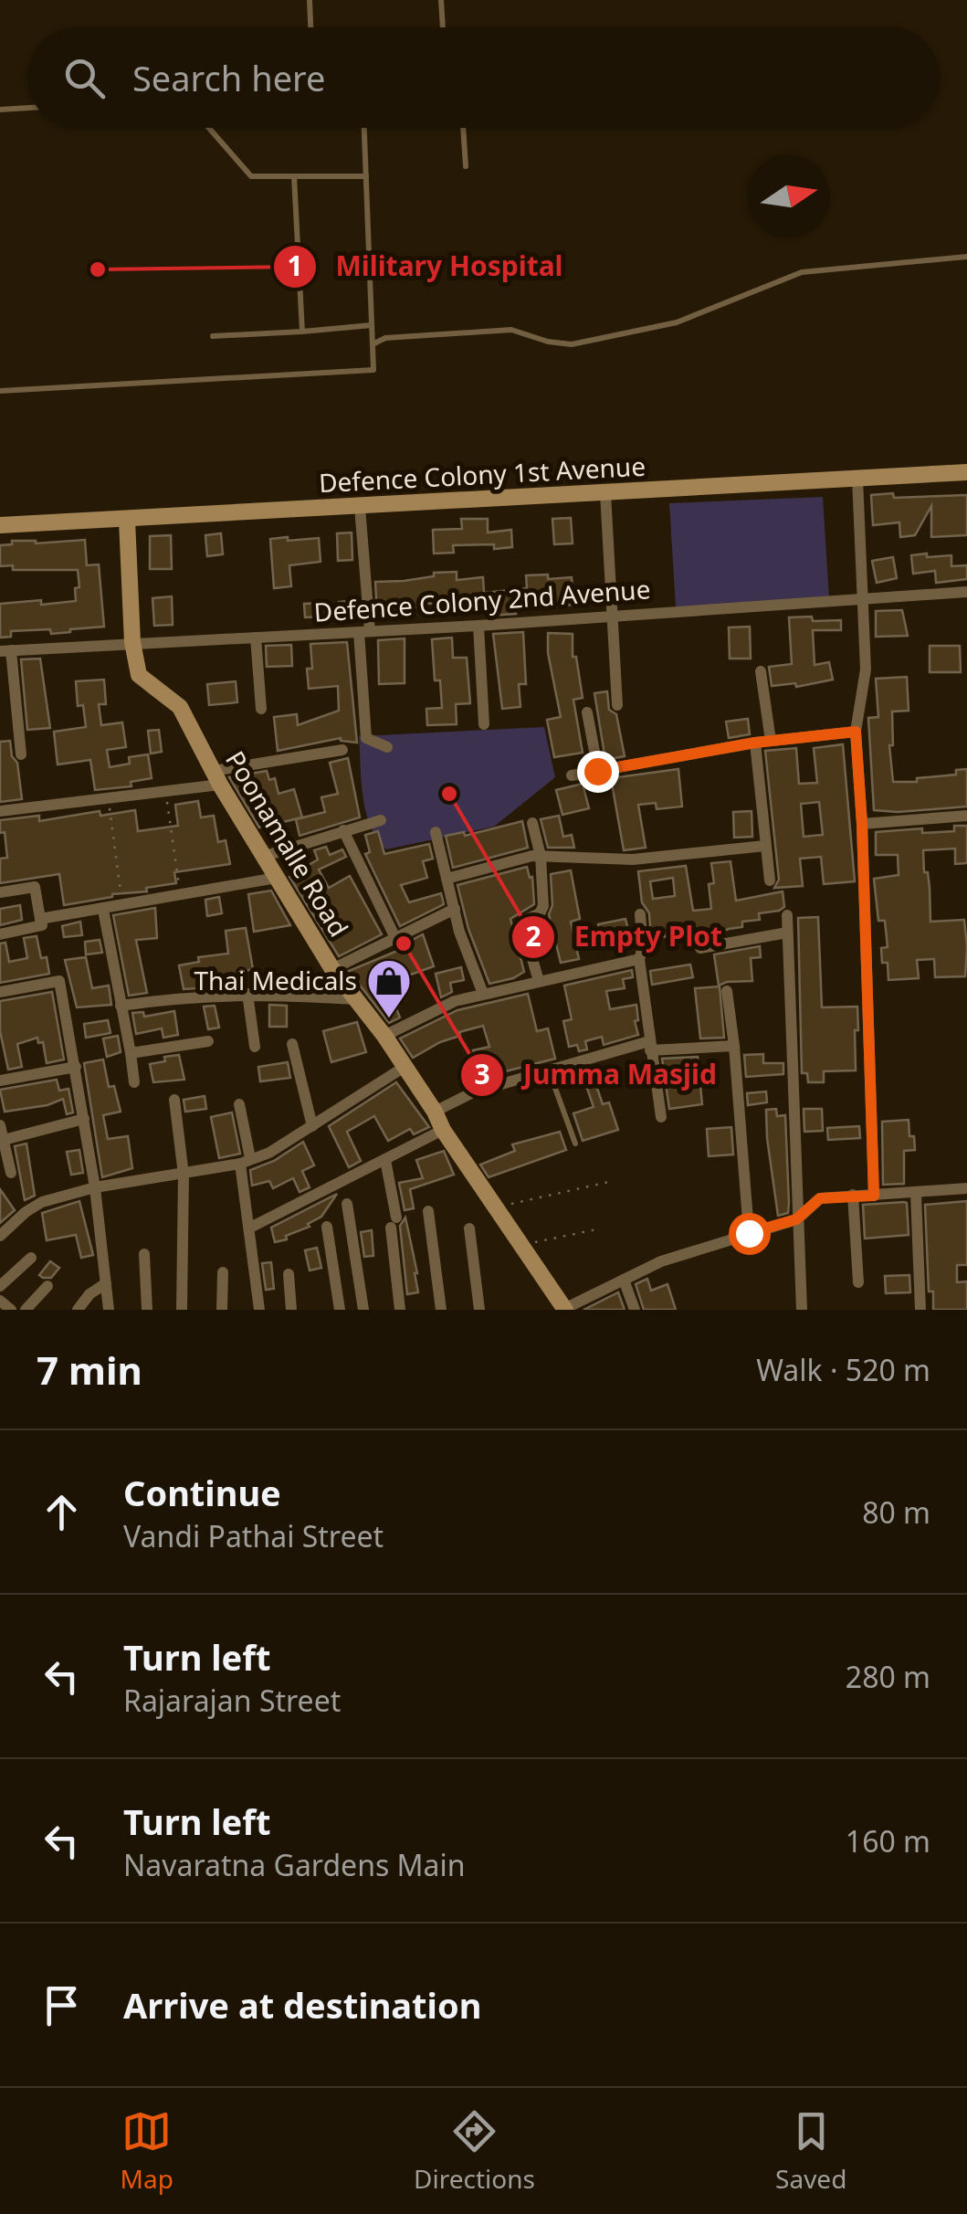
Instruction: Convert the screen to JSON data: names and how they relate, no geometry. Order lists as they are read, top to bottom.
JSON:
{
  "streets": {
    "street": ["Defence Colony 1st Avenue", "Defence Colony 2nd Avenue", "Poonamalle Road"]
  },
  "crossings": [
    ["Defence Colony 1st Avenue", "Poonamalle Road"],
    ["Defence Colony 2nd Avenue", "Poonamalle Road"]
  ],
  "places": {
    "other": ["Military Hospital", "Empty Plot", "Jumma Masjid"],
    "shop": ["Thai Medicals"]
  },
  "north": "right",
  "page": {
    "search": "Search here",
    "heading": ["7 min", "Walk · 520 m"],
    "list": [
      ["Continue", "Vandi Pathai Street", "80 m"],
      ["Turn left", "Rajarajan Street", "280 m"],
      ["Turn left", "Navaratna Gardens Main", "160 m"],
      "Arrive at destination"
    ],
    "nav": ["Map", "Directions", "Saved"]
  }
}
